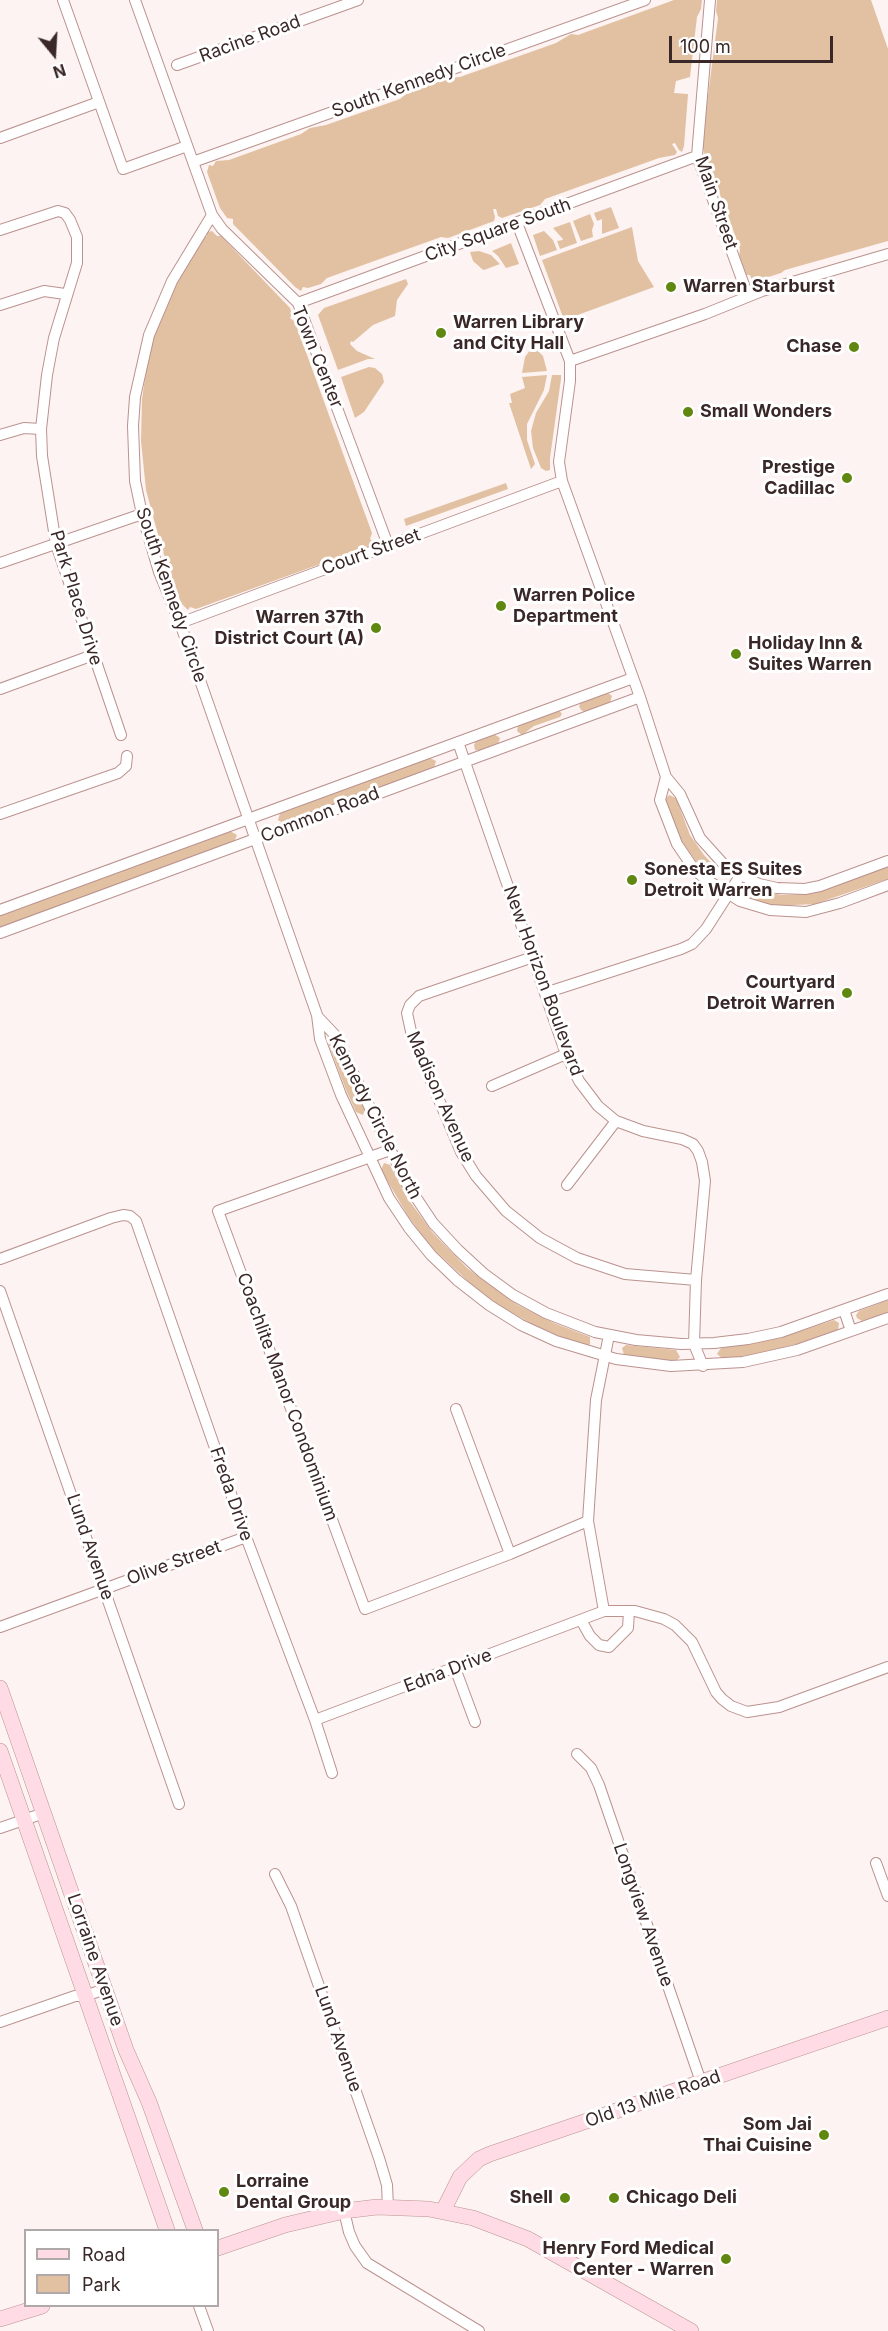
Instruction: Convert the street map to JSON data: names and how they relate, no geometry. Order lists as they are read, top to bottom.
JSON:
{
  "streets": {
    "street": [
      "Racine Road",
      "South Kennedy Circle",
      "Main Street",
      "City Square South",
      "Town Center",
      "Court Street",
      "Park Place Drive",
      "Common Road",
      "New Horizon Boulevard",
      "Madison Avenue",
      "Kennedy Circle North",
      "Coachlite Manor Condominium",
      "Freda Drive",
      "Lund Avenue",
      "Olive Street",
      "Edna Drive",
      "Longview Avenue",
      "Lorraine Avenue",
      "Old 13 Mile Road"
    ]
  },
  "crossings": [
    ["South Kennedy Circle", "Town Center"],
    ["South Kennedy Circle", "Court Street"],
    ["South Kennedy Circle", "Common Road"],
    ["South Kennedy Circle", "Kennedy Circle North"],
    ["Main Street", "City Square South"],
    ["City Square South", "Town Center"],
    ["Town Center", "Court Street"],
    ["Common Road", "New Horizon Boulevard"],
    ["Common Road", "Kennedy Circle North"],
    ["New Horizon Boulevard", "Madison Avenue"],
    ["New Horizon Boulevard", "Kennedy Circle North"],
    ["Kennedy Circle North", "Coachlite Manor Condominium"],
    ["Freda Drive", "Olive Street"],
    ["Freda Drive", "Edna Drive"],
    ["Lund Avenue", "Olive Street"],
    ["Longview Avenue", "Old 13 Mile Road"]
  ],
  "places": [
    "Warren Starburst",
    "Warren Library and City Hall",
    "Chase",
    "Small Wonders",
    "Prestige Cadillac",
    "Warren Police Department",
    "Warren 37th District Court (A)",
    "Holiday Inn & Suites Warren",
    "Sonesta ES Suites Detroit Warren",
    "Courtyard Detroit Warren",
    "Som Jai Thai Cuisine",
    "Lorraine Dental Group",
    "Shell",
    "Chicago Deli",
    "Henry Ford Medical Center - Warren"
  ],
  "legend": ["Road", "Park"],
  "scale_bar": "100 m",
  "north": "bottom"
}
